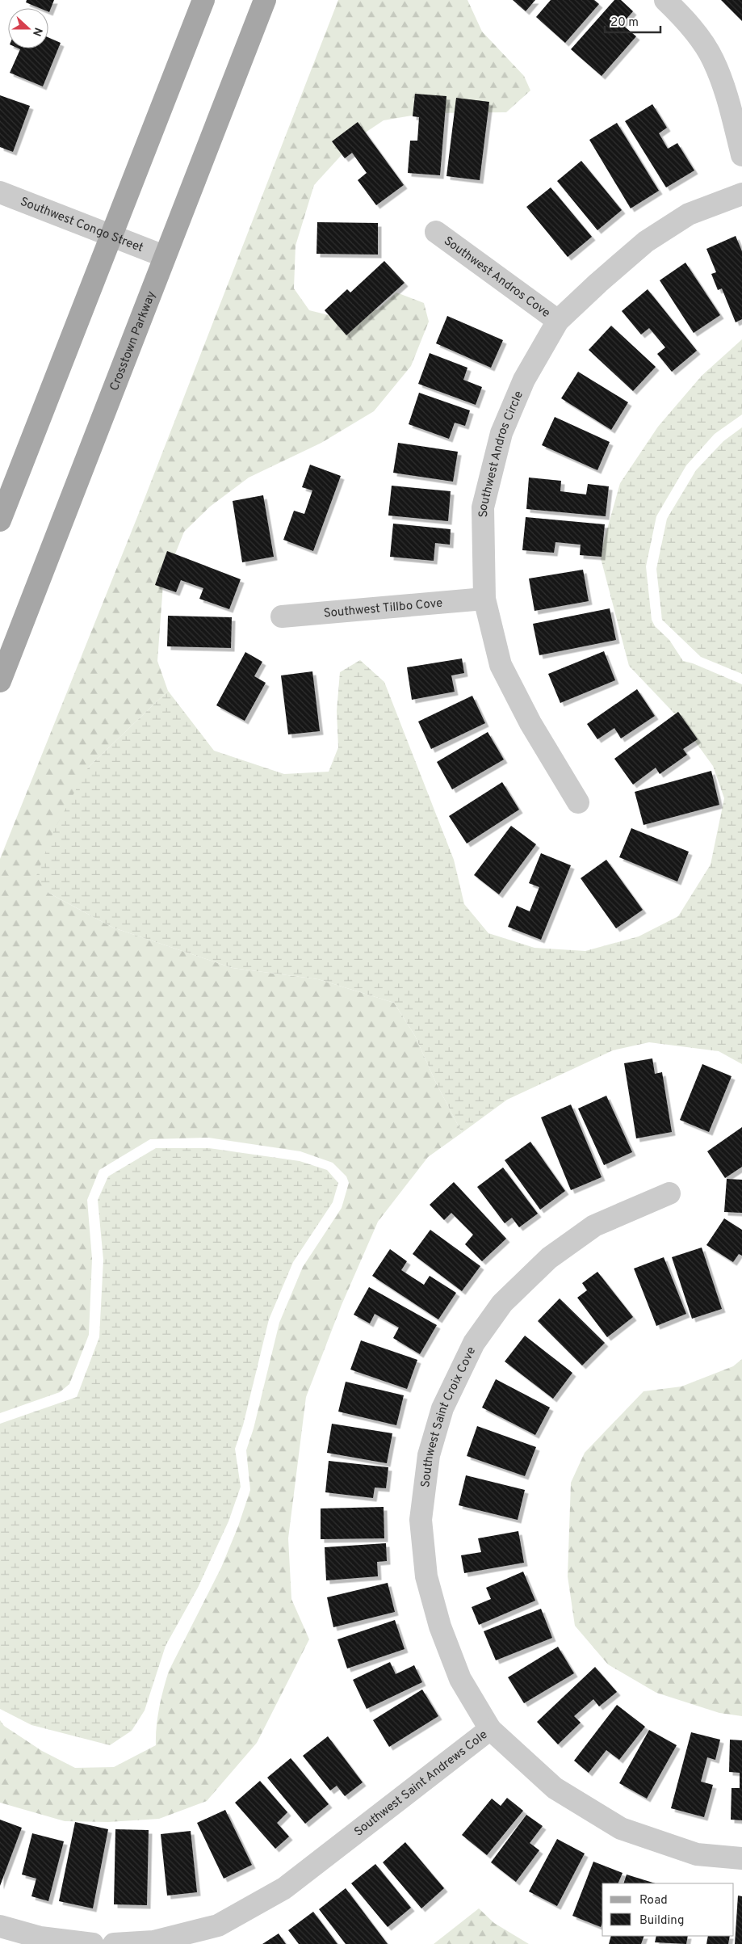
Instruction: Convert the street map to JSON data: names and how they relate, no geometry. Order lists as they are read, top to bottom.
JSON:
{
  "streets": {
    "main road": ["Crosstown Parkway"],
    "street": [
      "Southwest Congo Street",
      "Southwest Andros Cove",
      "Southwest Andros Circle",
      "Southwest Tillbo Cove",
      "Southwest Saint Croix Cove",
      "Southwest Saint Andrews Cole"
    ]
  },
  "crossings": [
    ["Southwest Congo Street", "Crosstown Parkway"],
    ["Southwest Andros Cove", "Southwest Andros Circle"],
    ["Southwest Andros Circle", "Southwest Tillbo Cove"],
    ["Southwest Saint Croix Cove", "Southwest Saint Andrews Cole"]
  ],
  "legend": ["Road", "Building"],
  "scale_bar": "20 m",
  "north": "right"
}
